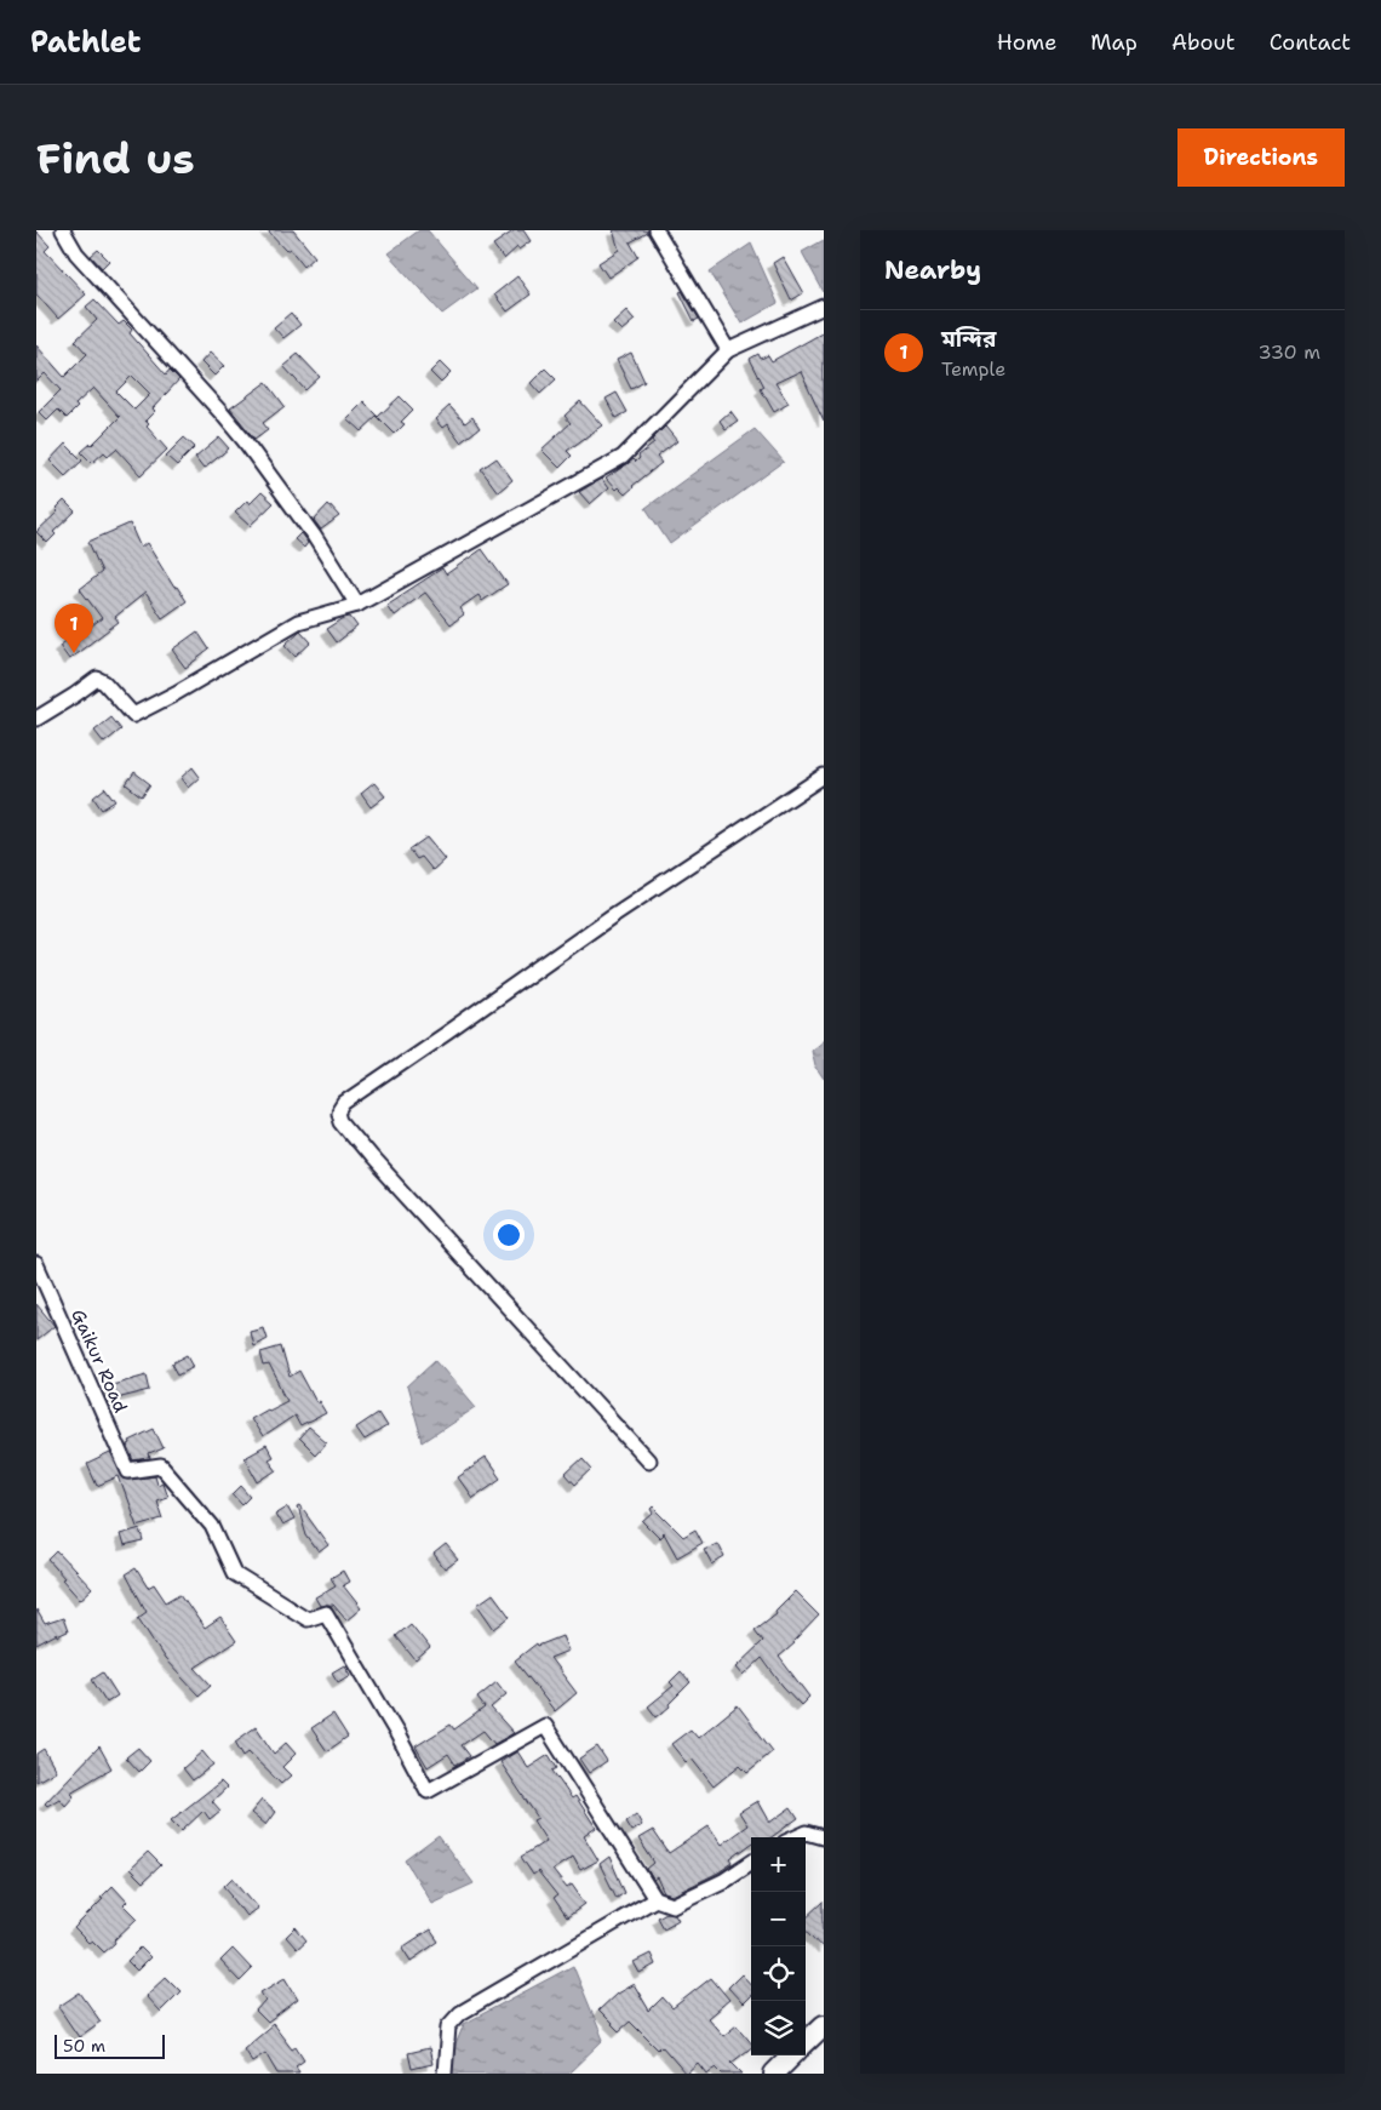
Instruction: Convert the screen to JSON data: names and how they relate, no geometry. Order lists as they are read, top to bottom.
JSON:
{
  "streets": {
    "street": ["Gaikur Road"]
  },
  "scale_bar": "50 m",
  "page": {
    "header": "Pathlet",
    "nav": [
      "Home",
      "Map",
      "About",
      "Contact"
    ],
    "buttons": "Directions",
    "title": "Find us",
    "heading": "Nearby",
    "list": [
      {
        "mark": "1",
        "name": "মন্দির",
        "note": "Temple",
        "value": "330 m"
      }
    ],
    "pins": "1",
    "map_buttons": ["+", "−"],
    "scale": "50 m"
  }
}
